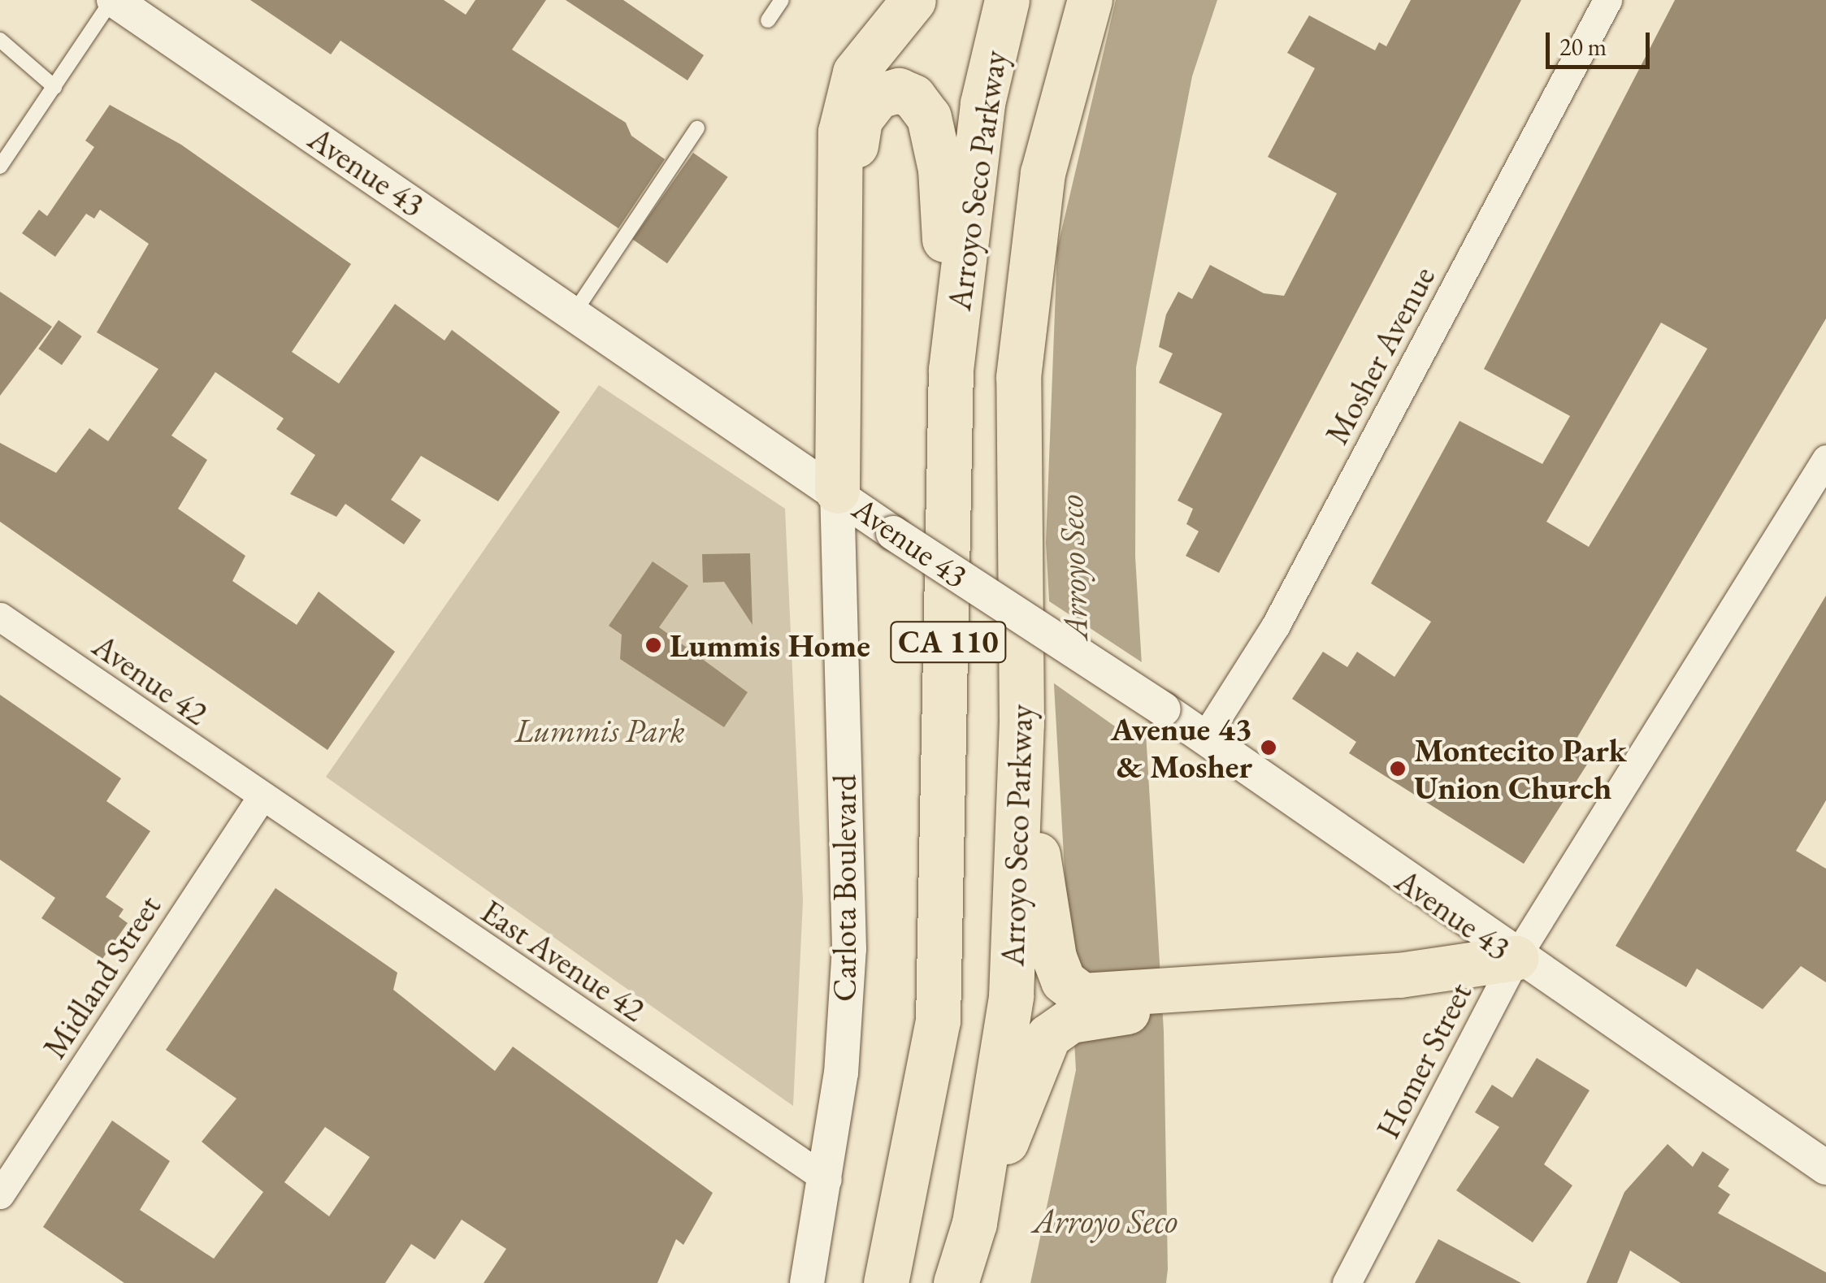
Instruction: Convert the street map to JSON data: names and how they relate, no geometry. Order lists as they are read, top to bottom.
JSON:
{
  "streets": {
    "highway": ["Arroyo Seco Parkway", "CA 110"],
    "street": [
      "Avenue 43",
      "Mosher Avenue",
      "Avenue 42",
      "Carlota Boulevard",
      "East Avenue 42",
      "Midland Street",
      "Homer Street"
    ]
  },
  "crossings": [
    ["Avenue 43", "Mosher Avenue"],
    ["Avenue 43", "Carlota Boulevard"],
    ["Avenue 43", "Homer Street"],
    ["Avenue 42", "East Avenue 42"],
    ["Avenue 42", "Midland Street"],
    ["Carlota Boulevard", "East Avenue 42"],
    ["East Avenue 42", "Midland Street"]
  ],
  "water": ["Arroyo Seco"],
  "parks": ["Lummis Park"],
  "places": ["Lummis Home", "Avenue 43 & Mosher", "Montecito Park Union Church"],
  "scale_bar": "20 m"
}
